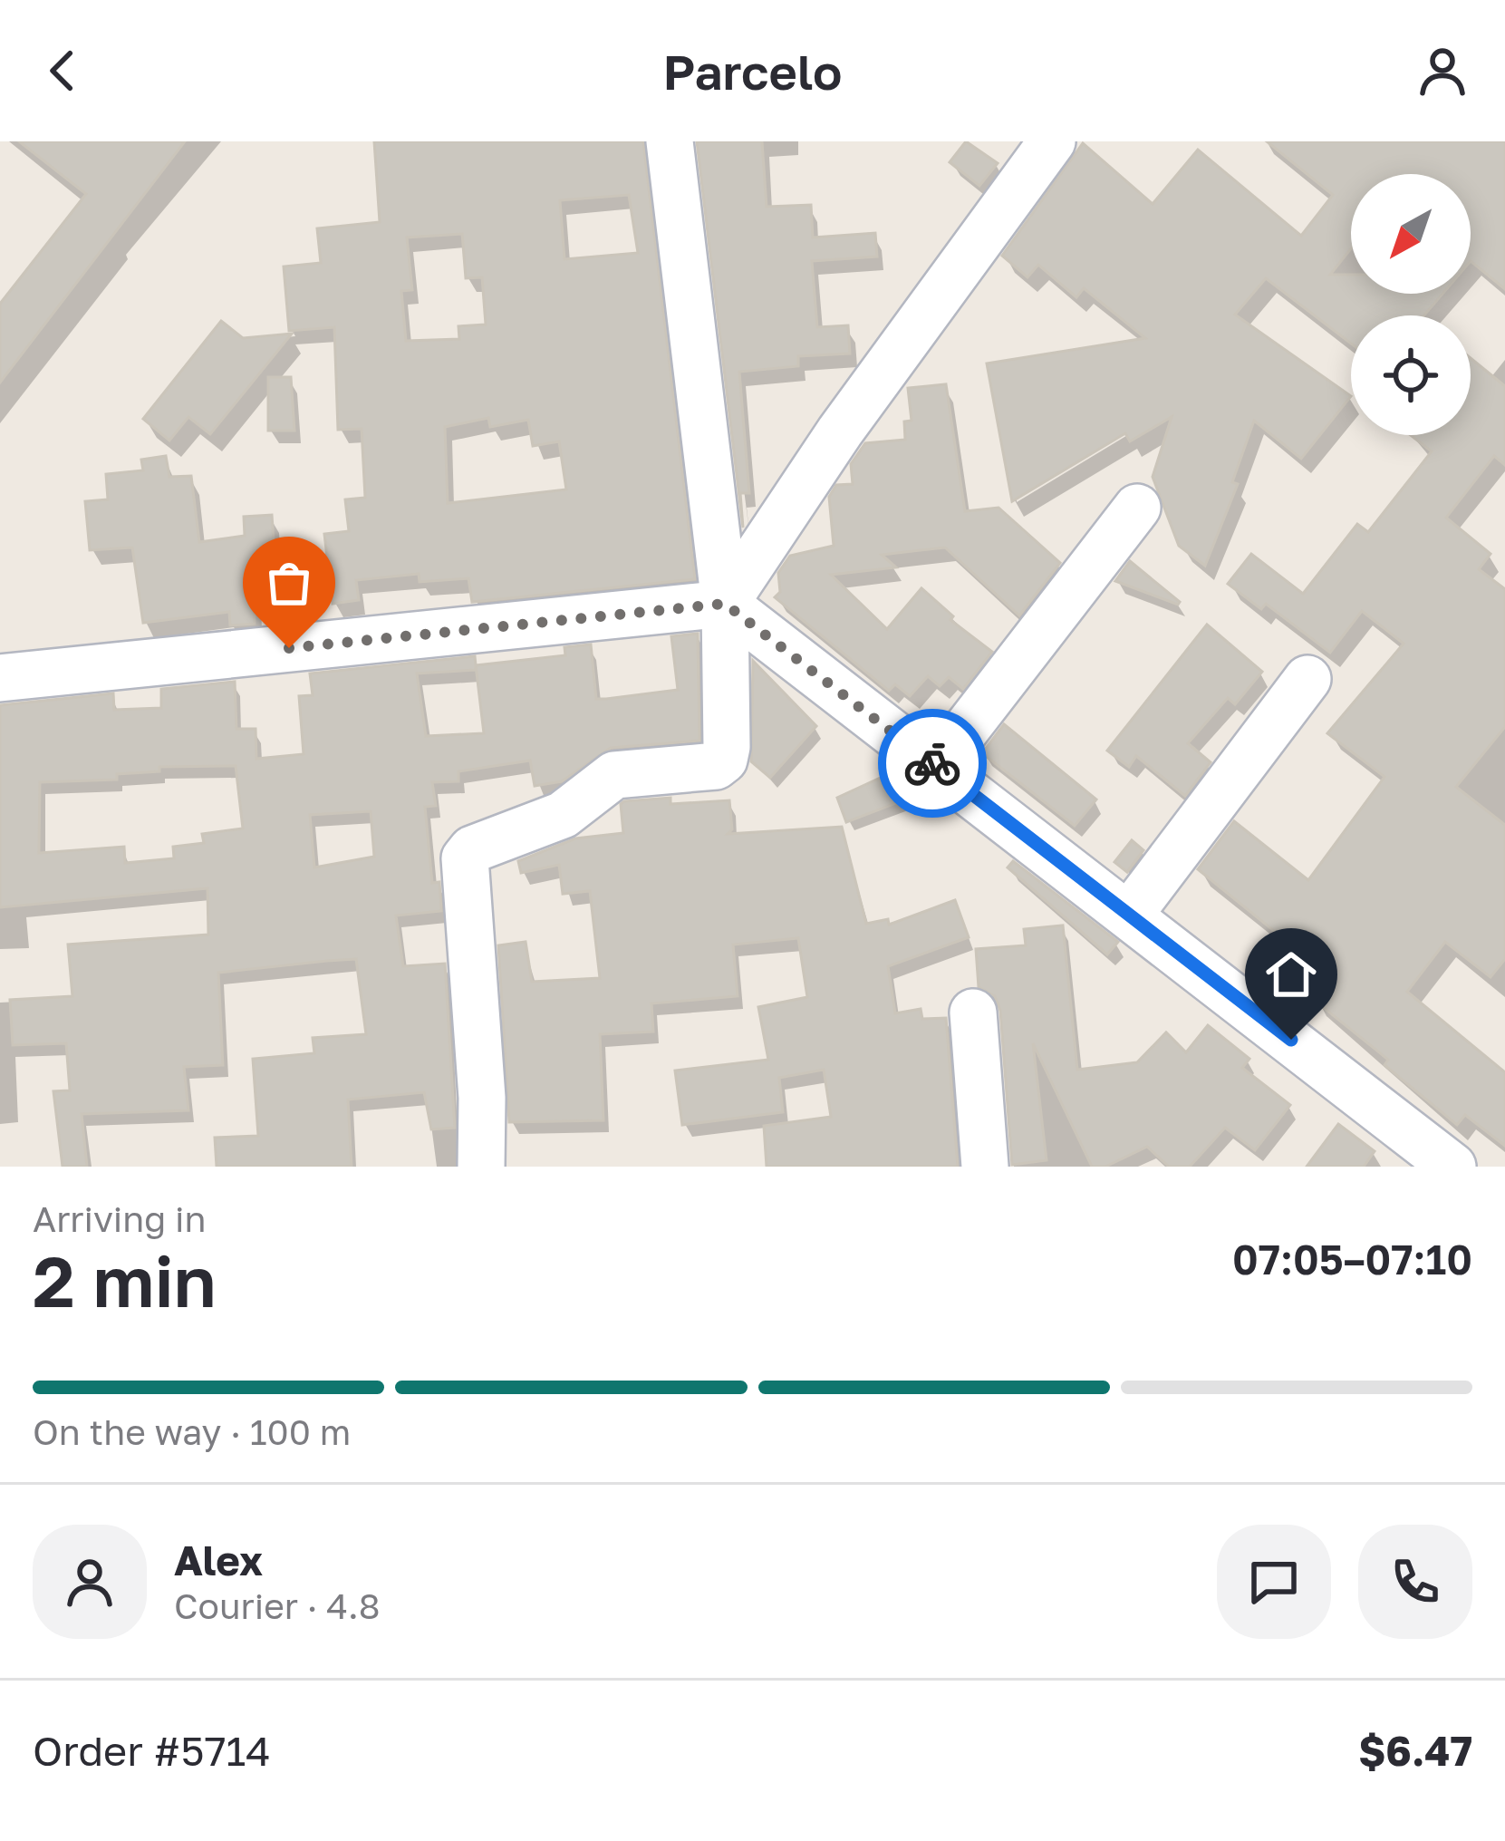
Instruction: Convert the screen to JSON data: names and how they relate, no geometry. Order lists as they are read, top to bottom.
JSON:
{
  "north": "bottom left",
  "page": {
    "header": "Parcelo",
    "heading": ["2 min", "Arriving in", "07:05–07:10"],
    "panel": [
      "Alex",
      "Courier · 4.8",
      "Order #5714",
      "$6.47"
    ],
    "bar": "On the way · 100 m"
  }
}
